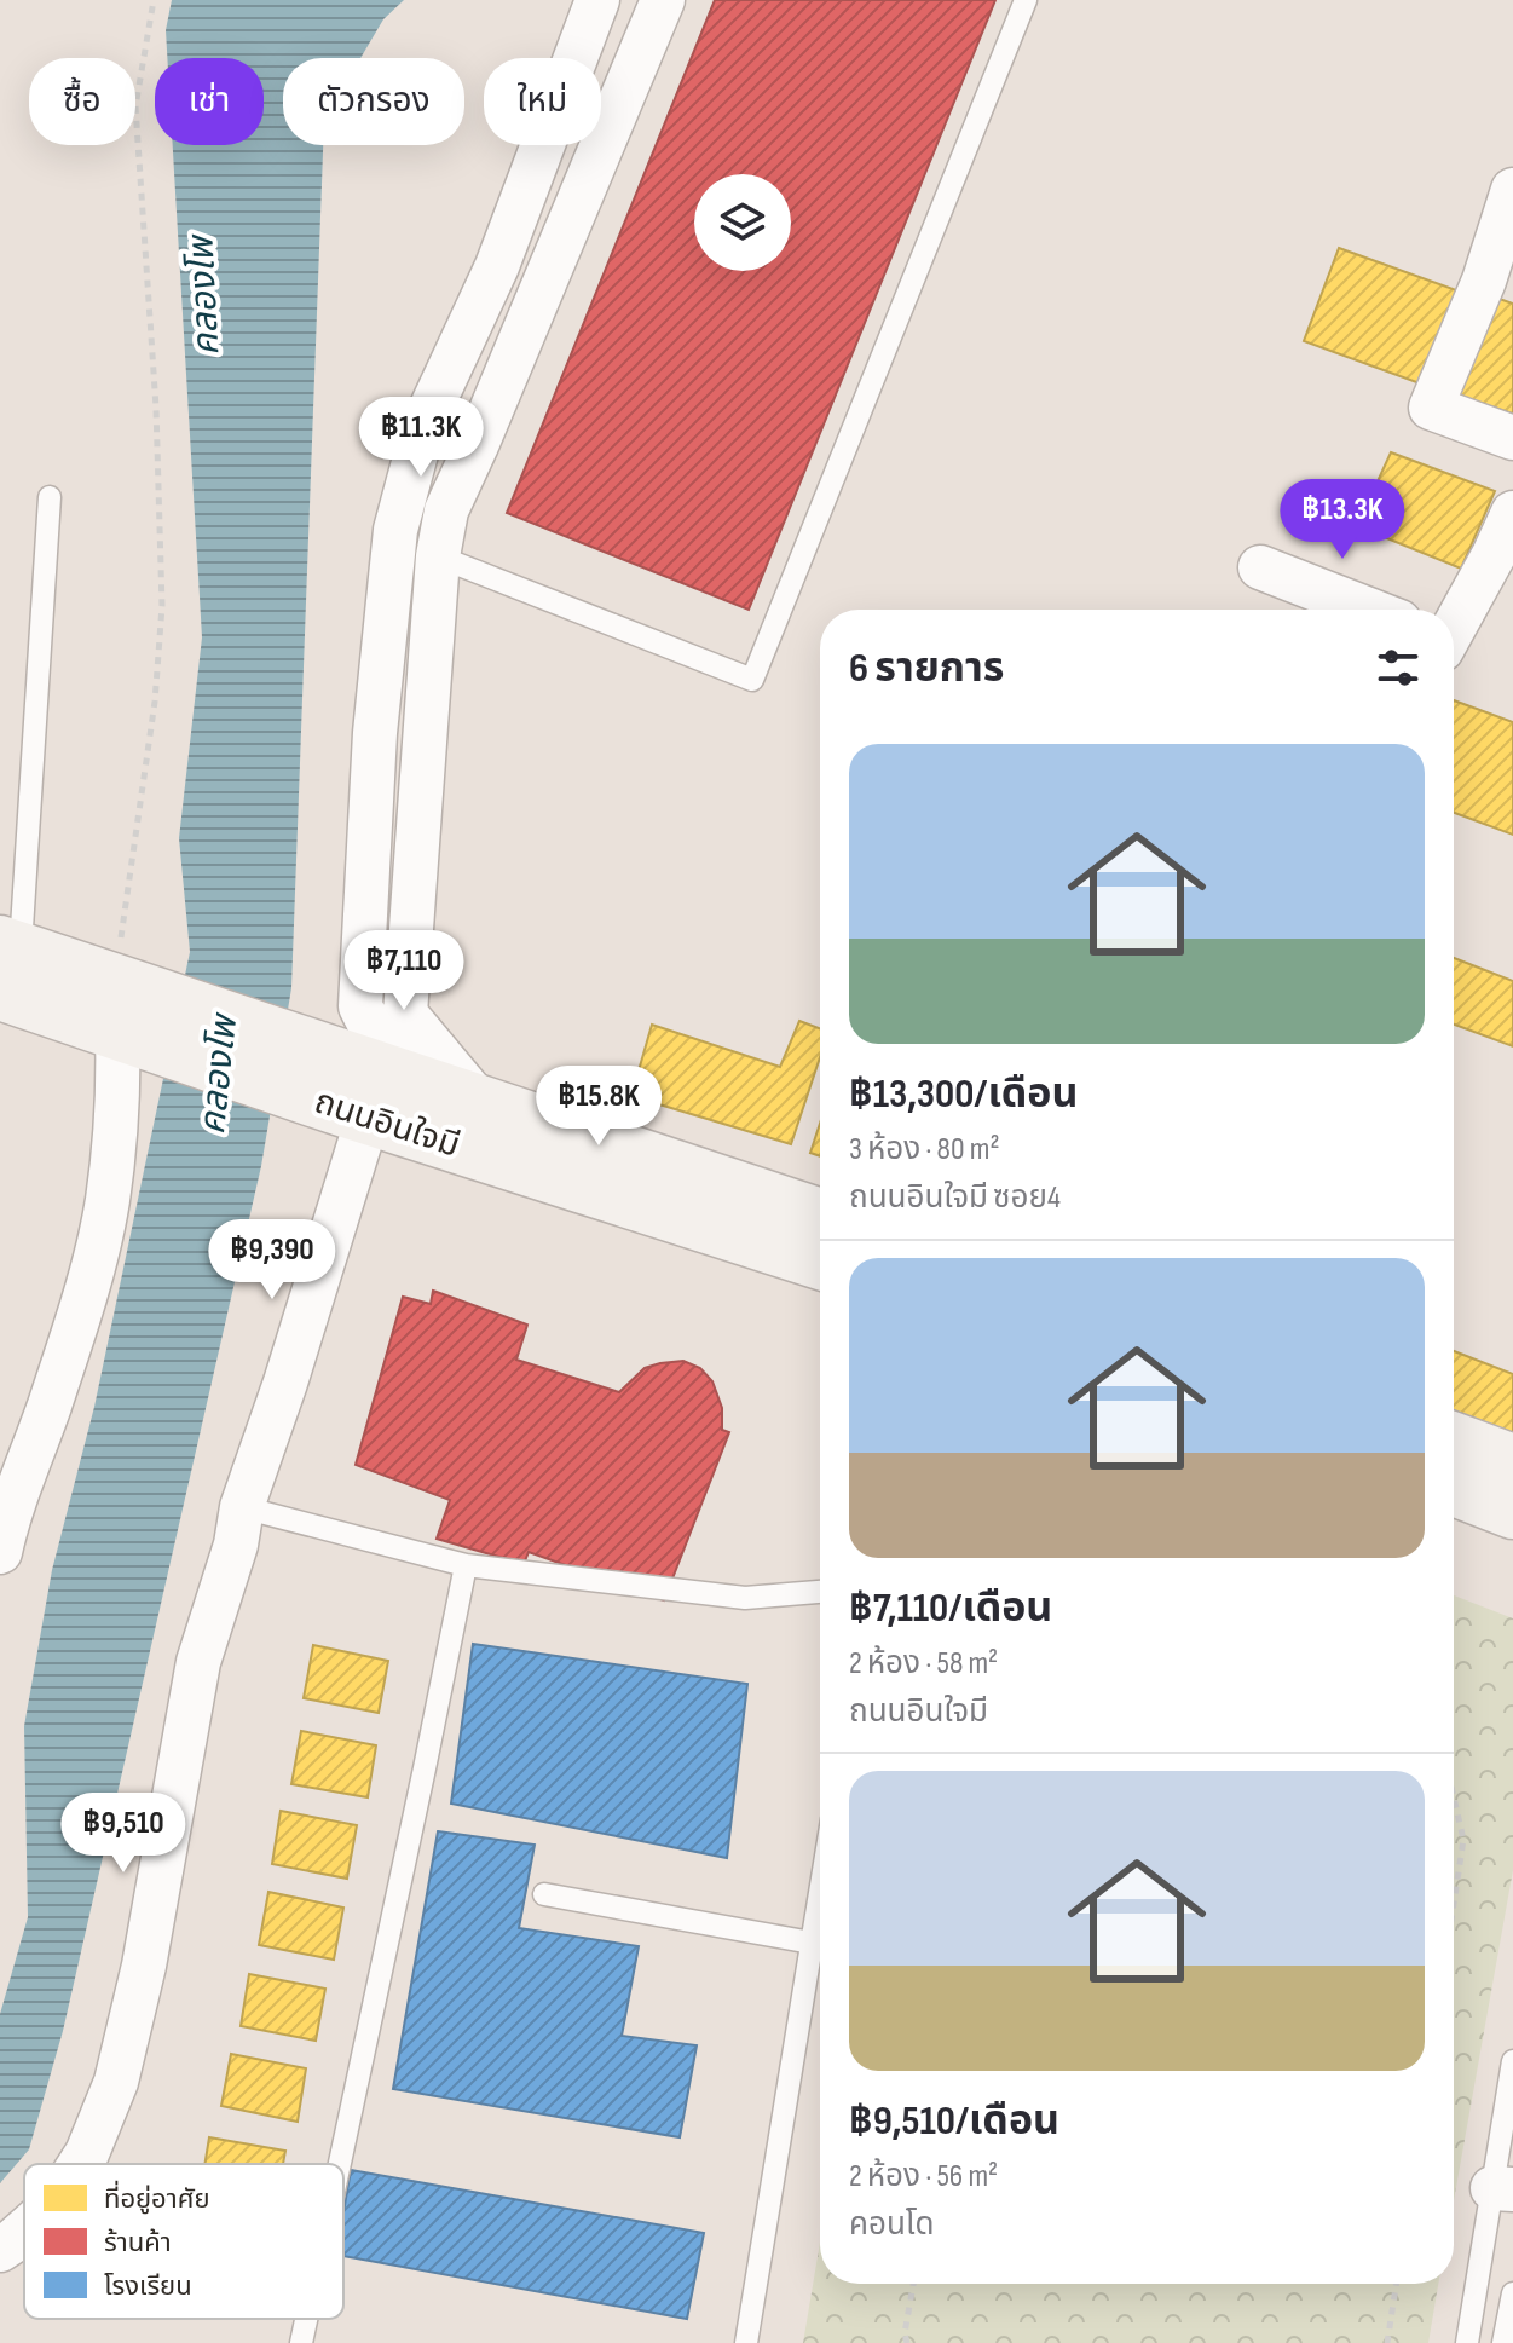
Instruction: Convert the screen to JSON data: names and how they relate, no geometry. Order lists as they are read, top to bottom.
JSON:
{
  "streets": {
    "main road": ["ถนนอินใจมี"]
  },
  "water": ["คลองโพ"],
  "legend": ["ที่อยู่อาศัย", "ร้านค้า", "โรงเรียน"],
  "page": {
    "chip": [
      "ซื้อ",
      "เช่า",
      "ตัวกรอง",
      "ใหม่"
    ],
    "price": [
      "฿11.3K",
      "฿13.3K",
      "฿7,110",
      "฿15.8K",
      "฿9,390",
      "฿9,510"
    ],
    "heading": "6 รายการ",
    "list": [
      {
        "name": "฿13,300/เดือน",
        "note": "3 ห้อง · 80 m² · ถนนอินใจมี ซอย4"
      },
      {
        "name": "฿7,110/เดือน",
        "note": "2 ห้อง · 58 m² · ถนนอินใจมี"
      },
      {
        "name": "฿9,510/เดือน",
        "note": "2 ห้อง · 56 m² · คอนโด"
      }
    ]
  }
}
